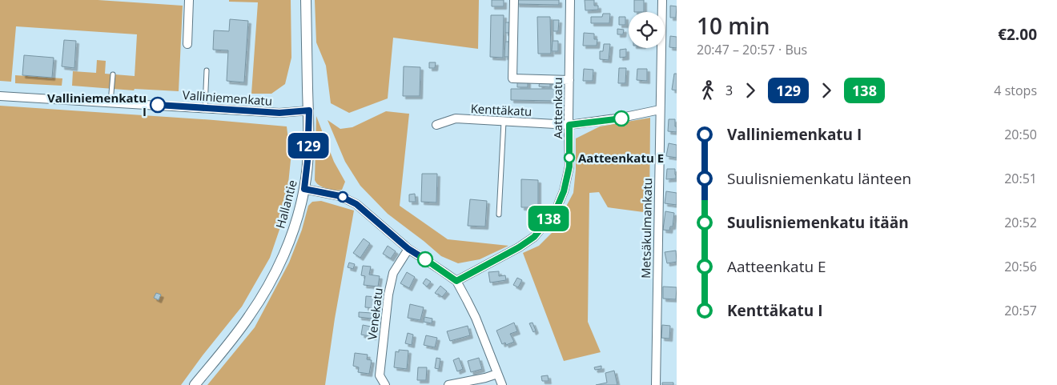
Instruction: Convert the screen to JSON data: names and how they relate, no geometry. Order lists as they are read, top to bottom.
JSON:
{
  "streets": {
    "street": [
      "Valliniemenkatu",
      "Aattenkatu",
      "Kenttäkatu",
      "Hallantie",
      "Metsäkulmankatu",
      "Venekatu"
    ]
  },
  "crossings": [
    ["Valliniemenkatu", "Hallantie"],
    ["Aattenkatu", "Kenttäkatu"],
    ["Kenttäkatu", "Metsäkulmankatu"]
  ],
  "places": ["Valliniemenkatu I", "Aatteenkatu E"],
  "lines": ["bus line 129", "bus line 138"],
  "page": {
    "on_map": ["129", "138"],
    "heading": ["10 min", "20:47 – 20:57 · Bus", "€2.00"],
    "legs": [
      "3",
      "129",
      "138",
      "4 stops"
    ],
    "list": [
      {
        "name": "Valliniemenkatu I",
        "value": "20:50"
      },
      {
        "name": "Suulisniemenkatu länteen",
        "value": "20:51"
      },
      {
        "name": "Suulisniemenkatu itään",
        "value": "20:52"
      },
      {
        "name": "Aatteenkatu E",
        "value": "20:56"
      },
      {
        "name": "Kenttäkatu I",
        "value": "20:57"
      }
    ]
  }
}
